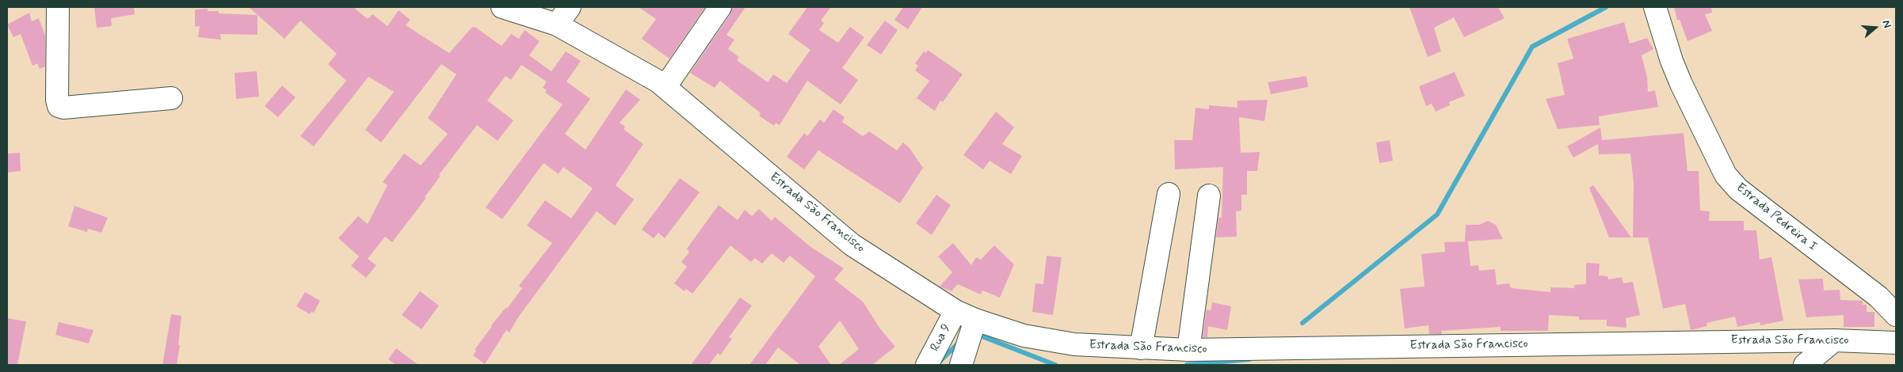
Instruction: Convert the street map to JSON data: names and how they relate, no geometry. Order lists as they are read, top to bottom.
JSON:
{
  "streets": {
    "main road": ["Estrada São Francisco", "Estrada Pedreira I", "Rua 9"]
  },
  "crossings": [
    ["Estrada São Francisco", "Rua 9"]
  ],
  "north": "right"
}
